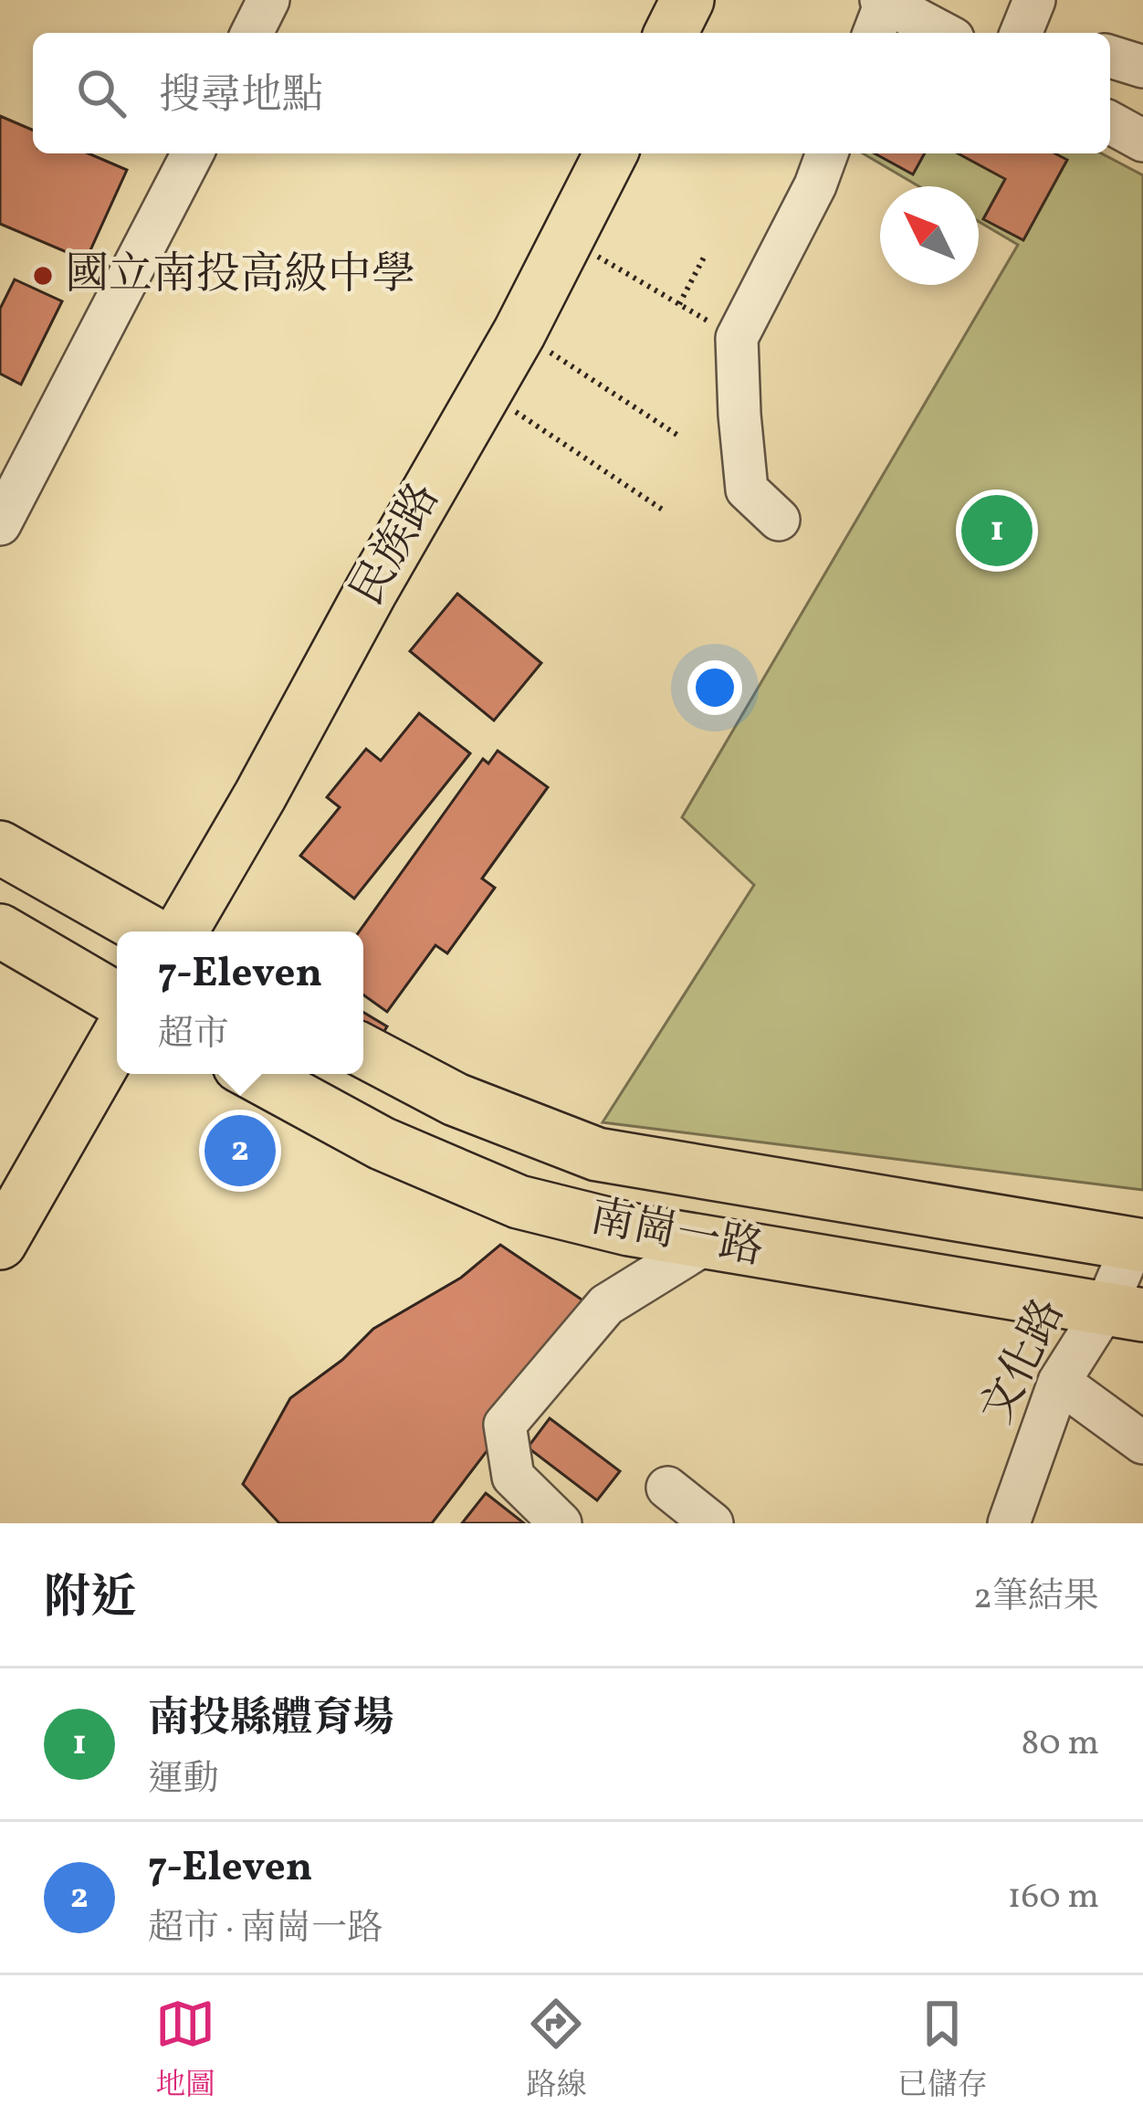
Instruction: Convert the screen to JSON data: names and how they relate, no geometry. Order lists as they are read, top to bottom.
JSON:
{
  "streets": {
    "main road": ["民族路", "南崗一路"],
    "street": ["文化路"]
  },
  "crossings": [
    ["南崗一路", "文化路"]
  ],
  "places": ["國立南投高級中學"],
  "north": "top left",
  "page": {
    "search": "搜尋地點",
    "pins": ["1", "2"],
    "popup": ["7-Eleven", "超市"],
    "heading": ["附近", "2筆結果"],
    "list": [
      {
        "mark": "1",
        "name": "南投縣體育場",
        "note": "運動",
        "value": "80 m"
      },
      {
        "mark": "2",
        "name": "7-Eleven",
        "note": "超市 · 南崗一路",
        "value": "160 m"
      }
    ],
    "nav": ["地圖", "路線", "已儲存"]
  }
}
